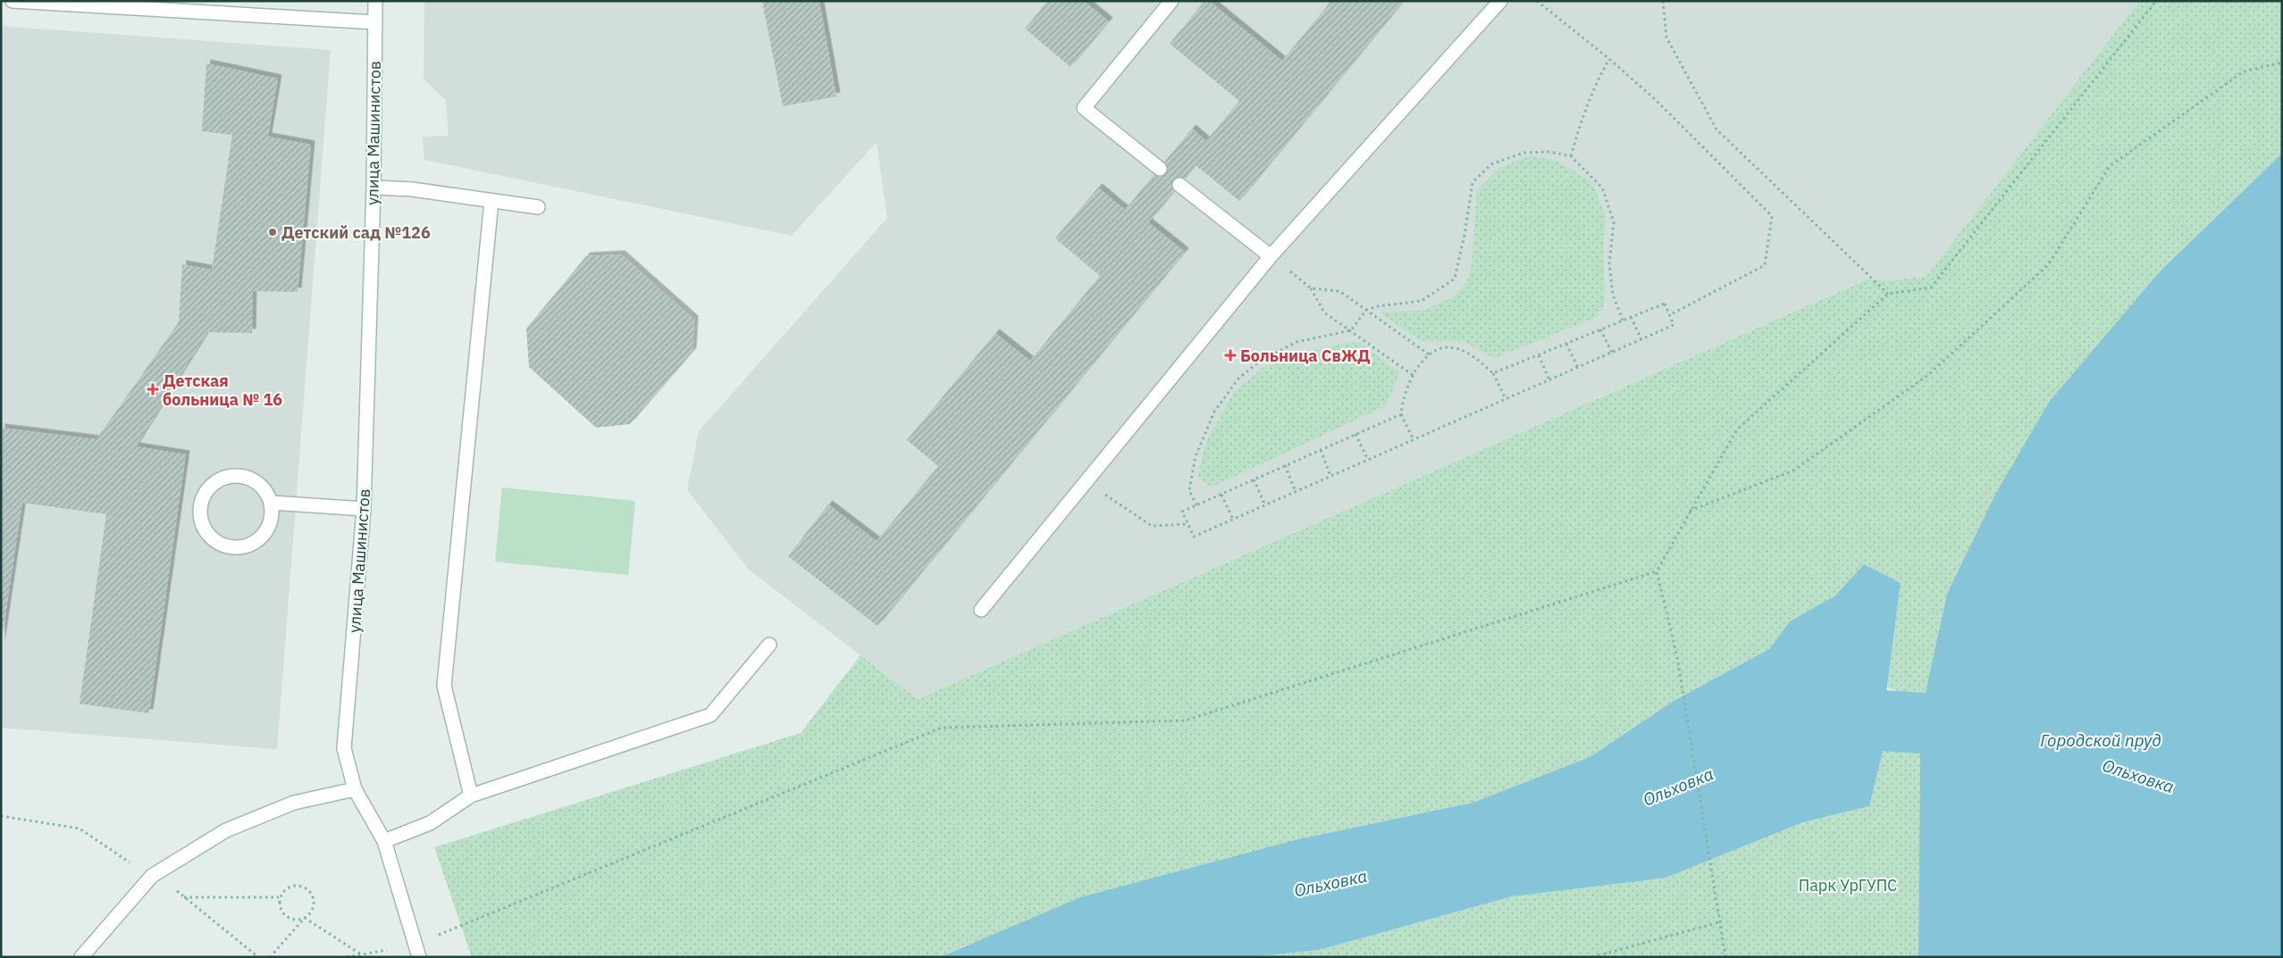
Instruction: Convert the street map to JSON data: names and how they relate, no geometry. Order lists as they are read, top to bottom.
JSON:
{
  "streets": {
    "street": ["улица Машинистов"]
  },
  "water": ["Городской пруд", "Ольховка"],
  "parks": ["Парк УрГУПС"],
  "places": {
    "other": ["Детский сад №126"],
    "health": ["Больница СвЖД", "Детская больница № 16"]
  }
}
